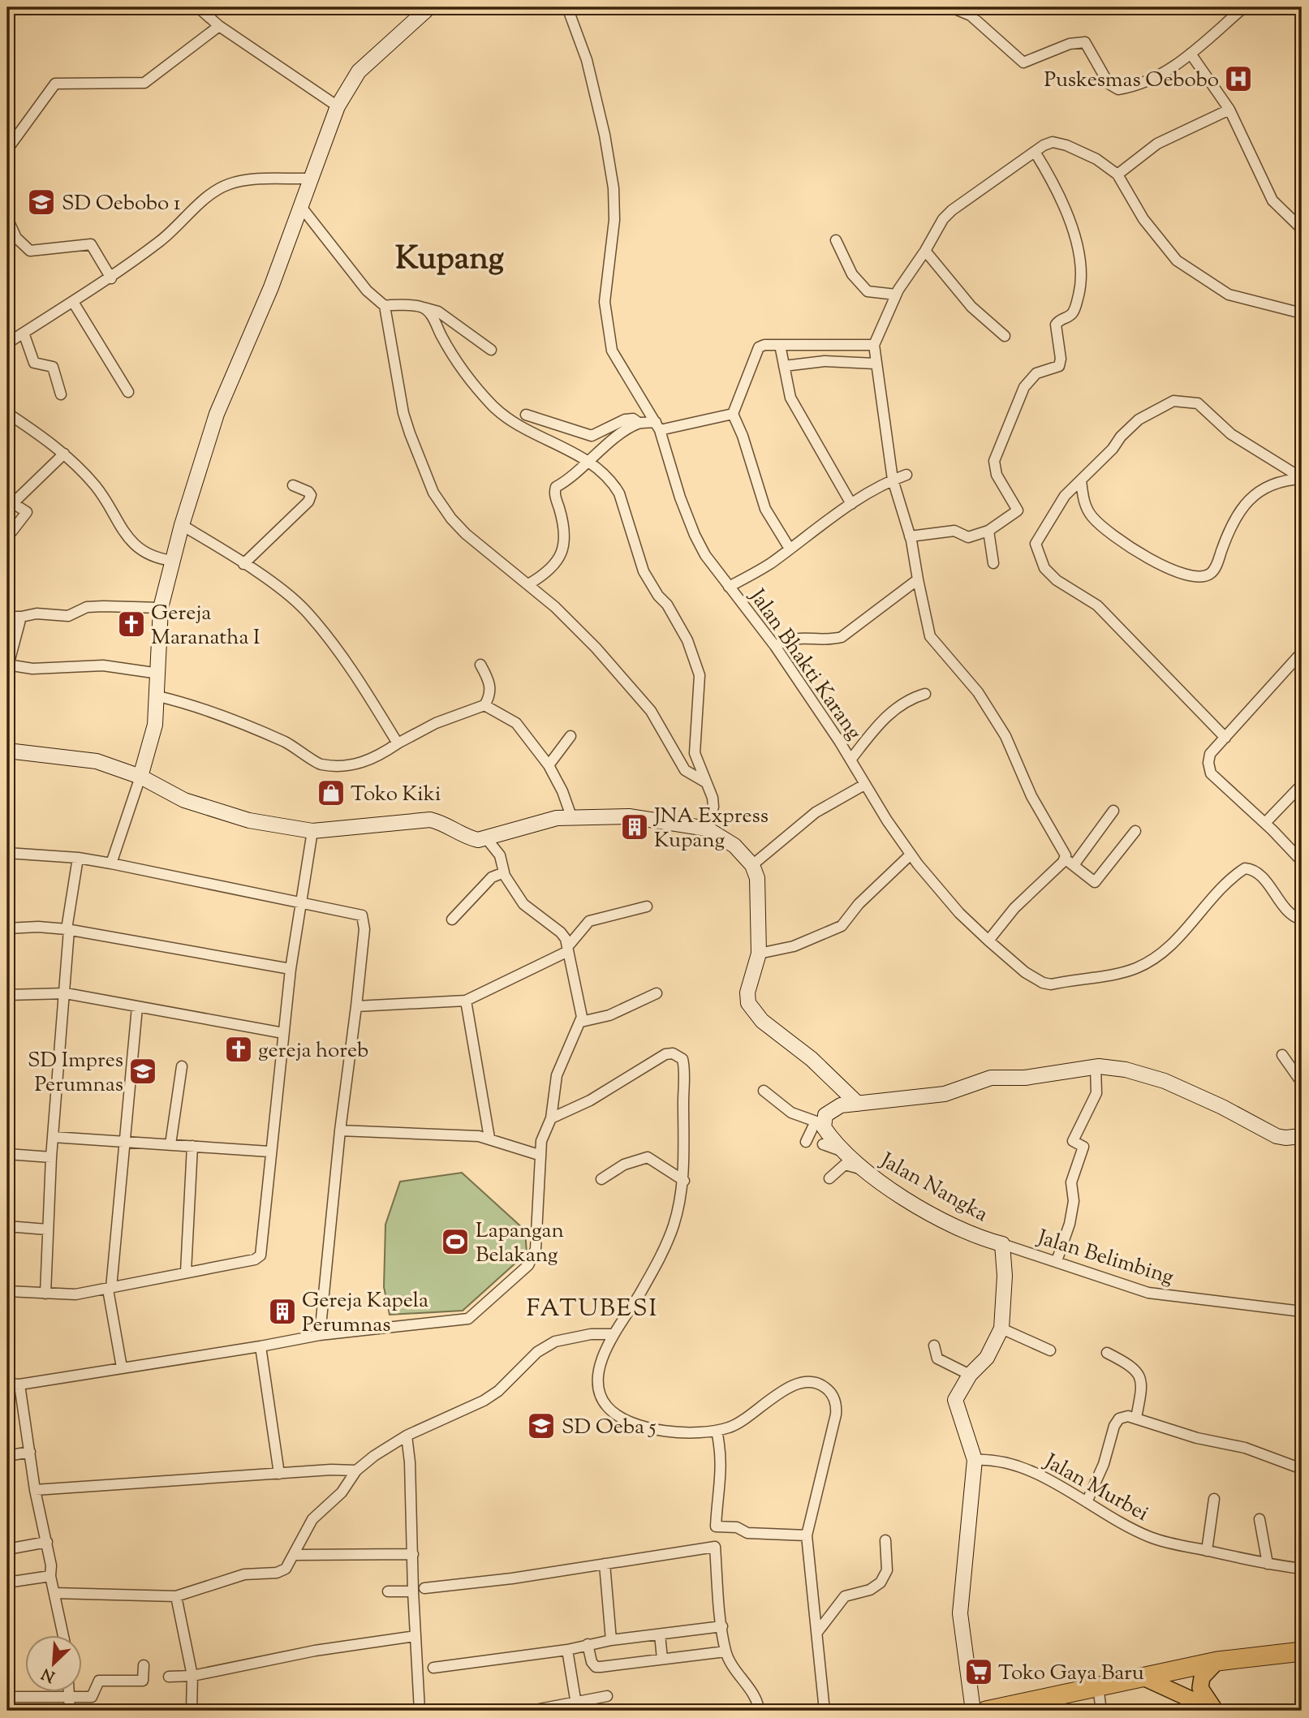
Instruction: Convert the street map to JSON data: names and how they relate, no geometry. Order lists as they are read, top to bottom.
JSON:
{
  "streets": {
    "street": [
      "Jalan Bhakti Karang",
      "Jalan Nangka",
      "Jalan Belimbing",
      "Jalan Murbei"
    ]
  },
  "crossings": [
    ["Jalan Nangka", "Jalan Belimbing"],
    ["Jalan Nangka", "Jalan Murbei"]
  ],
  "districts": ["Kupang", "FATUBESI"],
  "places": {
    "hospital": ["Puskesmas Oebobo"],
    "school or university": ["SD Oebobo 1", "SD Impres Perumnas", "SD Oeba 5"],
    "church": ["Gereja Maranatha I", "gereja horeb"],
    "shop": ["Toko Kiki"],
    "building": ["JNA Express Kupang", "Gereja Kapela Perumnas"],
    "sports": ["Lapangan Belakang"],
    "supermarket": ["Toko Gaya Baru"]
  },
  "north": "bottom left"
}
